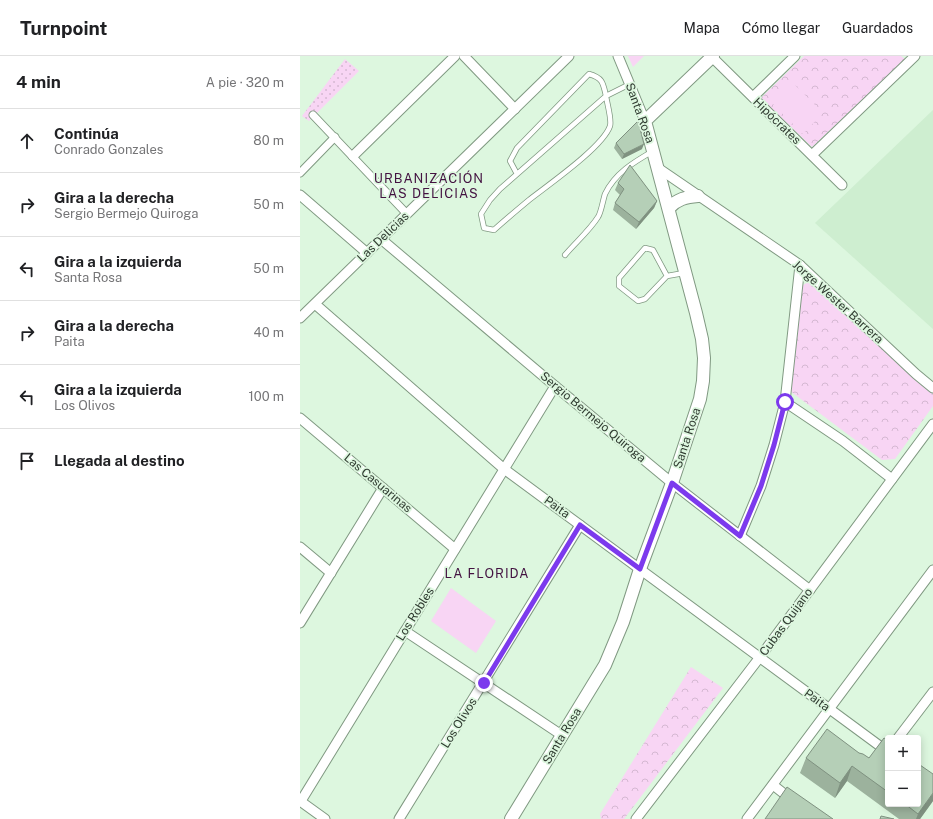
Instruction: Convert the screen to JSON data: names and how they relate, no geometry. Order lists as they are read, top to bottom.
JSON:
{
  "streets": {
    "street": [
      "Santa Rosa",
      "Hipócrates",
      "Las Delicias",
      "Jorge Wester Barrera",
      "Sergio Bermejo Quiroga",
      "Las Casuarinas",
      "Paita",
      "Los Robles",
      "Cubas Quijano",
      "Los Olivos"
    ]
  },
  "crossings": [
    ["Santa Rosa", "Jorge Wester Barrera"],
    ["Santa Rosa", "Sergio Bermejo Quiroga"],
    ["Santa Rosa", "Paita"],
    ["Las Delicias", "Sergio Bermejo Quiroga"],
    ["Las Delicias", "Paita"],
    ["Sergio Bermejo Quiroga", "Los Robles"],
    ["Sergio Bermejo Quiroga", "Cubas Quijano"],
    ["Las Casuarinas", "Los Robles"],
    ["Paita", "Los Robles"],
    ["Paita", "Cubas Quijano"],
    ["Paita", "Los Olivos"]
  ],
  "districts": ["URBANIZACIÓN LAS DELICIAS", "LA FLORIDA"],
  "page": {
    "header": "Turnpoint",
    "nav": ["Mapa", "Cómo llegar", "Guardados"],
    "heading": ["4 min", "A pie · 320 m"],
    "list": [
      ["Continúa", "Conrado Gonzales", "80 m"],
      ["Gira a la derecha", "Sergio Bermejo Quiroga", "50 m"],
      ["Gira a la izquierda", "Santa Rosa", "50 m"],
      ["Gira a la derecha", "Paita", "40 m"],
      ["Gira a la izquierda", "Los Olivos", "100 m"],
      "Llegada al destino"
    ],
    "map_buttons": ["+", "−"]
  }
}
